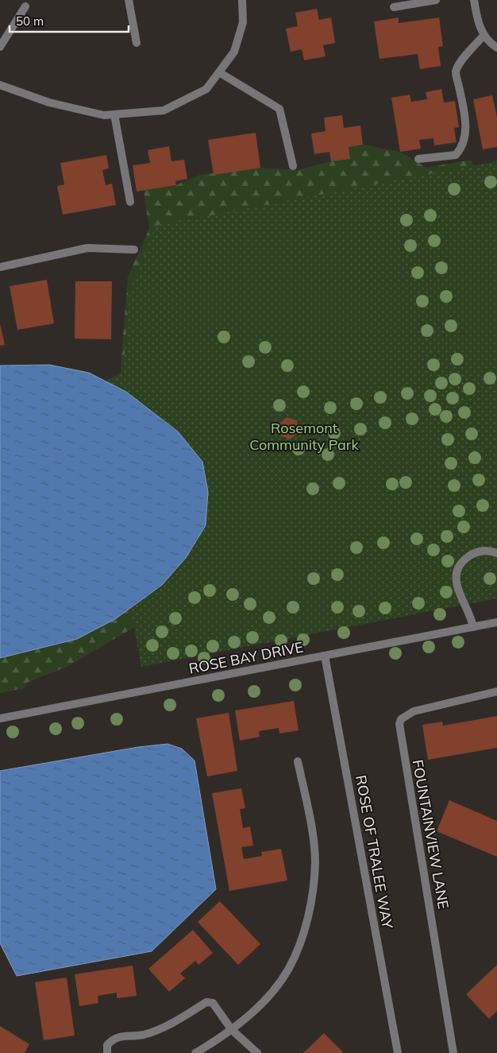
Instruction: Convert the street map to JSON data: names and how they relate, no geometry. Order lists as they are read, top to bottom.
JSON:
{
  "streets": {
    "street": ["ROSE BAY DRIVE", "FOUNTAINVIEW LANE", "ROSE OF TRALEE WAY"]
  },
  "crossings": [
    ["ROSE BAY DRIVE", "ROSE OF TRALEE WAY"]
  ],
  "parks": ["Rosemont Community Park"],
  "scale_bar": "50 m"
}
